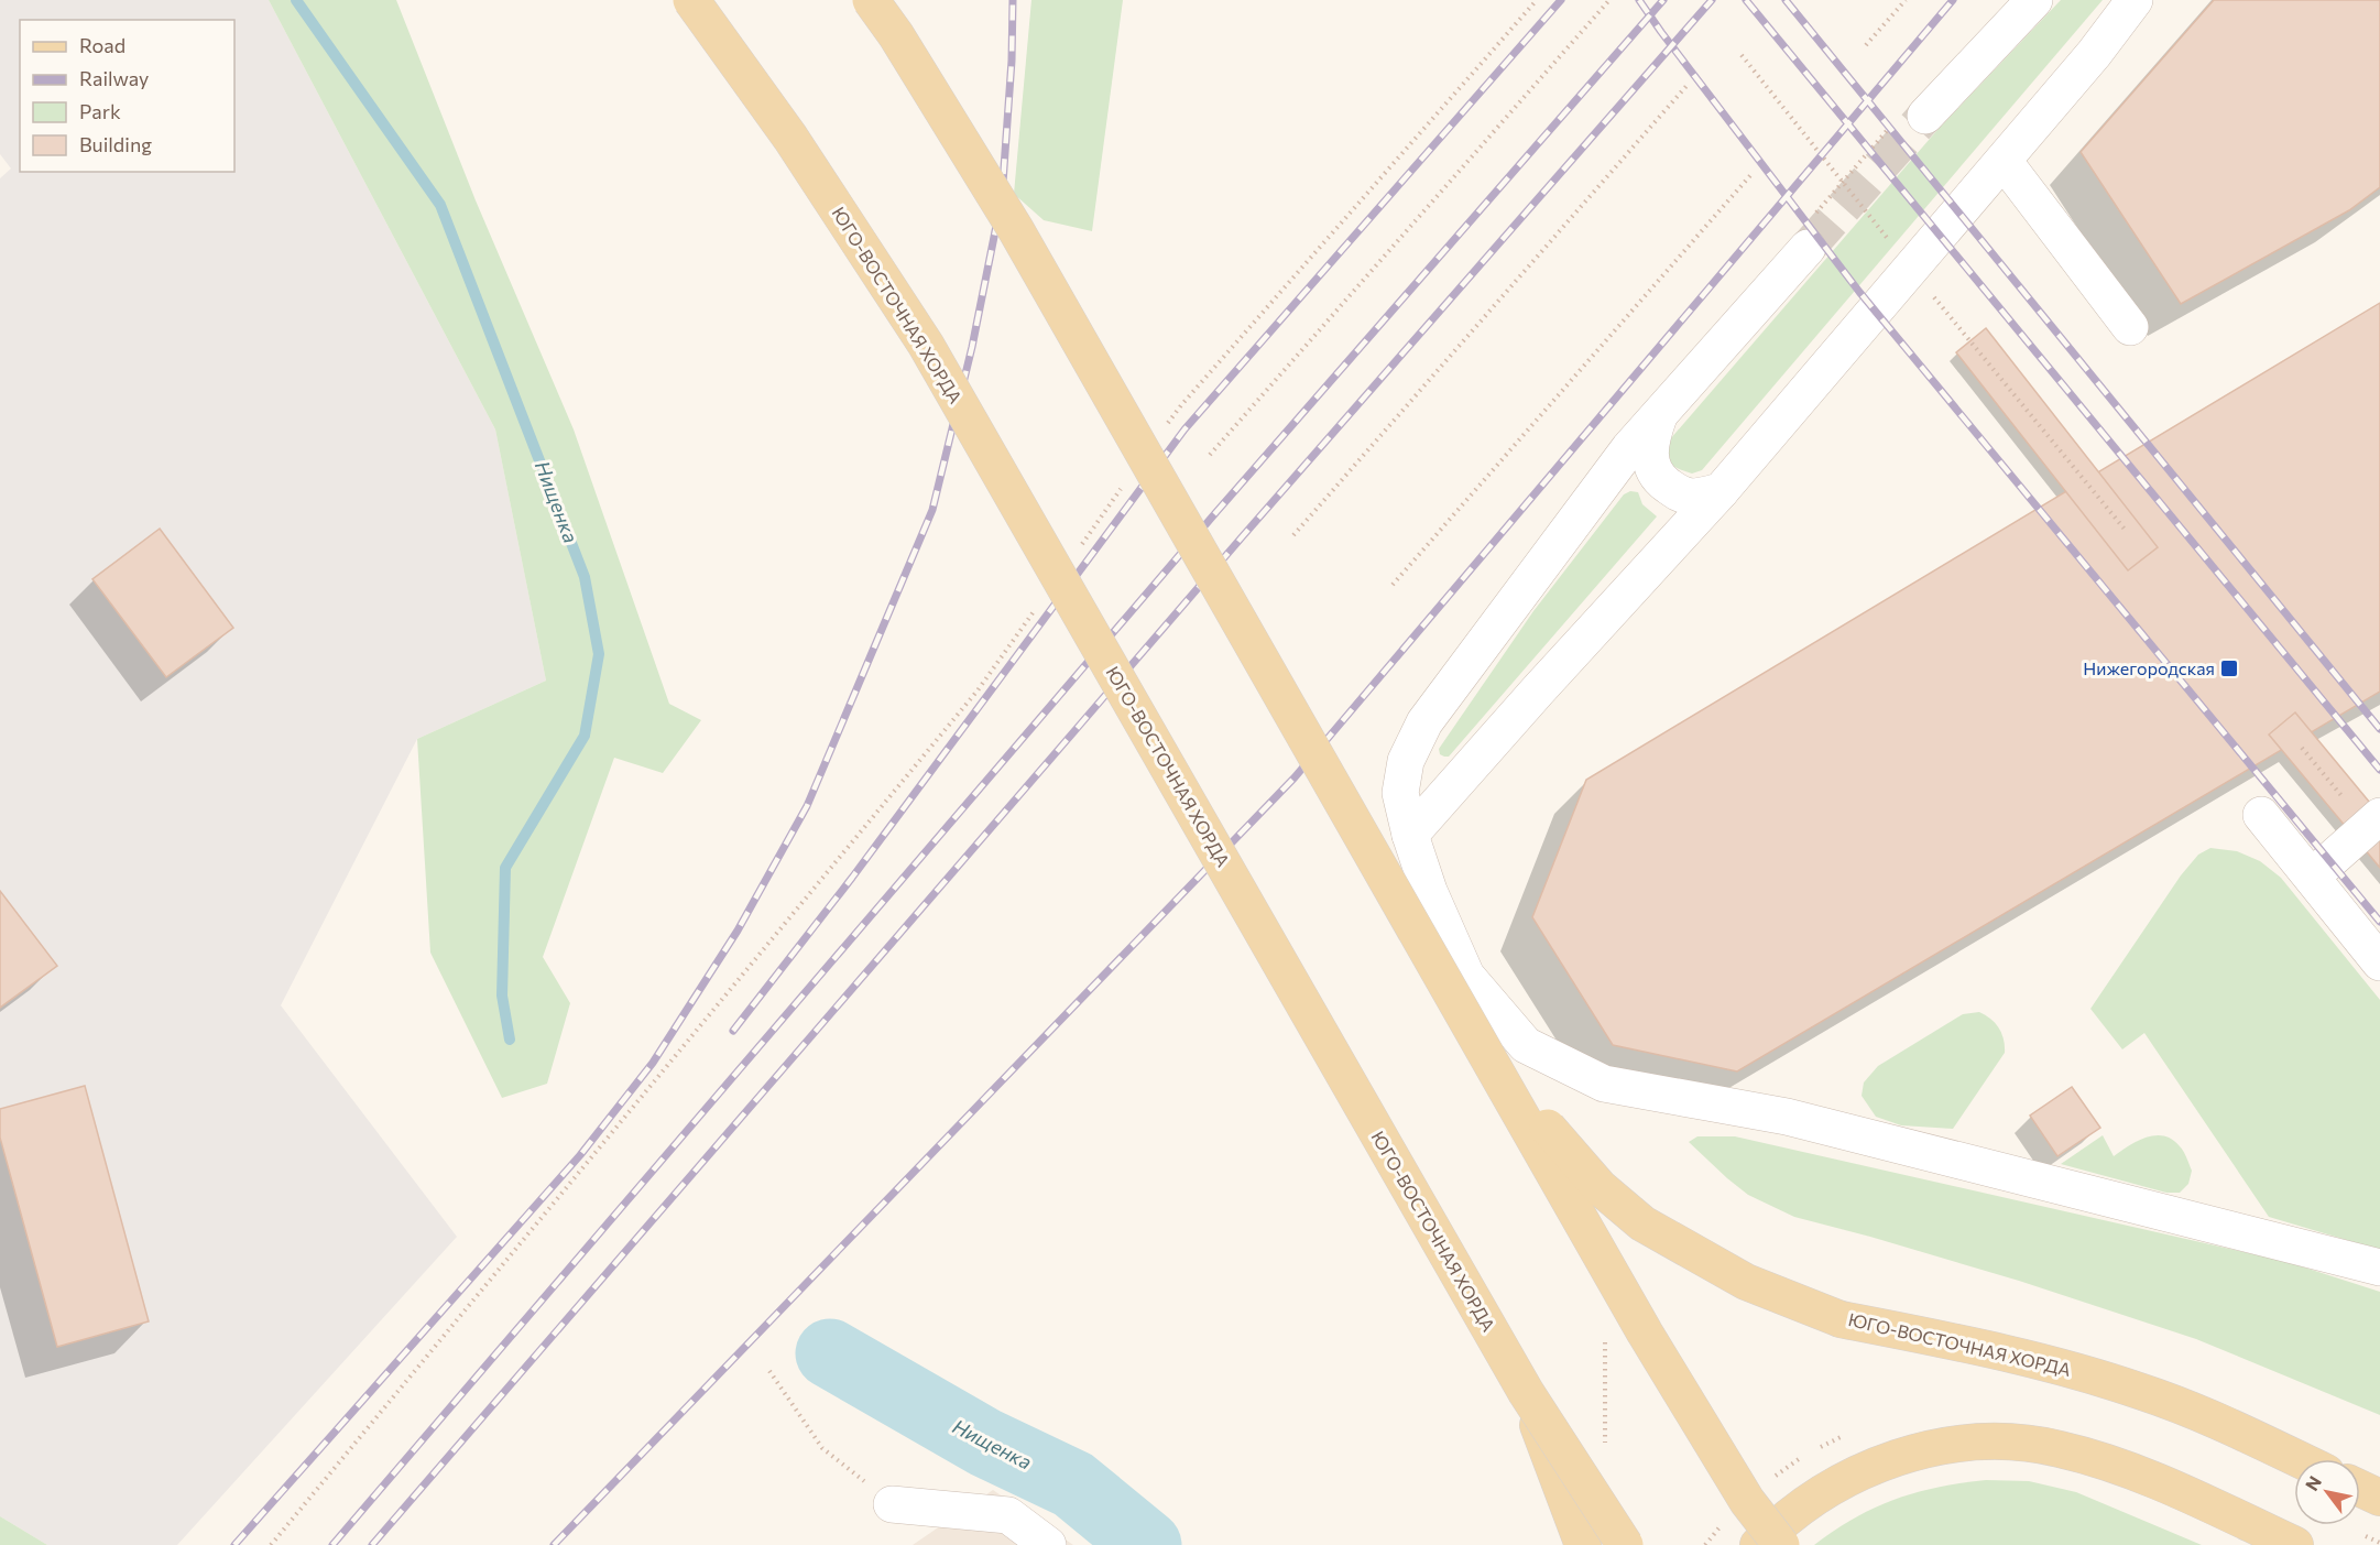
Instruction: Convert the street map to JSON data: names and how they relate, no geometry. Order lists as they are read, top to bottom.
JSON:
{
  "streets": {
    "main road": ["ЮГО-ВОСТОЧНАЯ ХОРДА"]
  },
  "water": ["Нищенка"],
  "places": {
    "transit": ["Нижегородская"]
  },
  "legend": [
    "Road",
    "Railway",
    "Park",
    "Building"
  ],
  "north": "top left"
}
